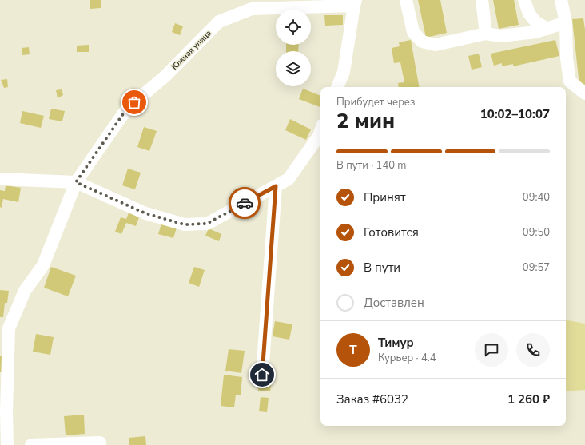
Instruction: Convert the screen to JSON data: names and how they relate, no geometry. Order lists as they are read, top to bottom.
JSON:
{
  "streets": {
    "street": ["Южная улица"]
  },
  "page": {
    "heading": ["2 мин", "Прибудет через", "10:02–10:07"],
    "panel": [
      "Тимур",
      "Курьер · 4.4",
      "Заказ #6032",
      "1 260 ₽"
    ],
    "bar": "В пути · 140 m",
    "list": [
      ["Принят", "09:40"],
      ["Готовится", "09:50"],
      ["В пути", "09:57"],
      "Доставлен"
    ],
    "round": "Т"
  }
}
